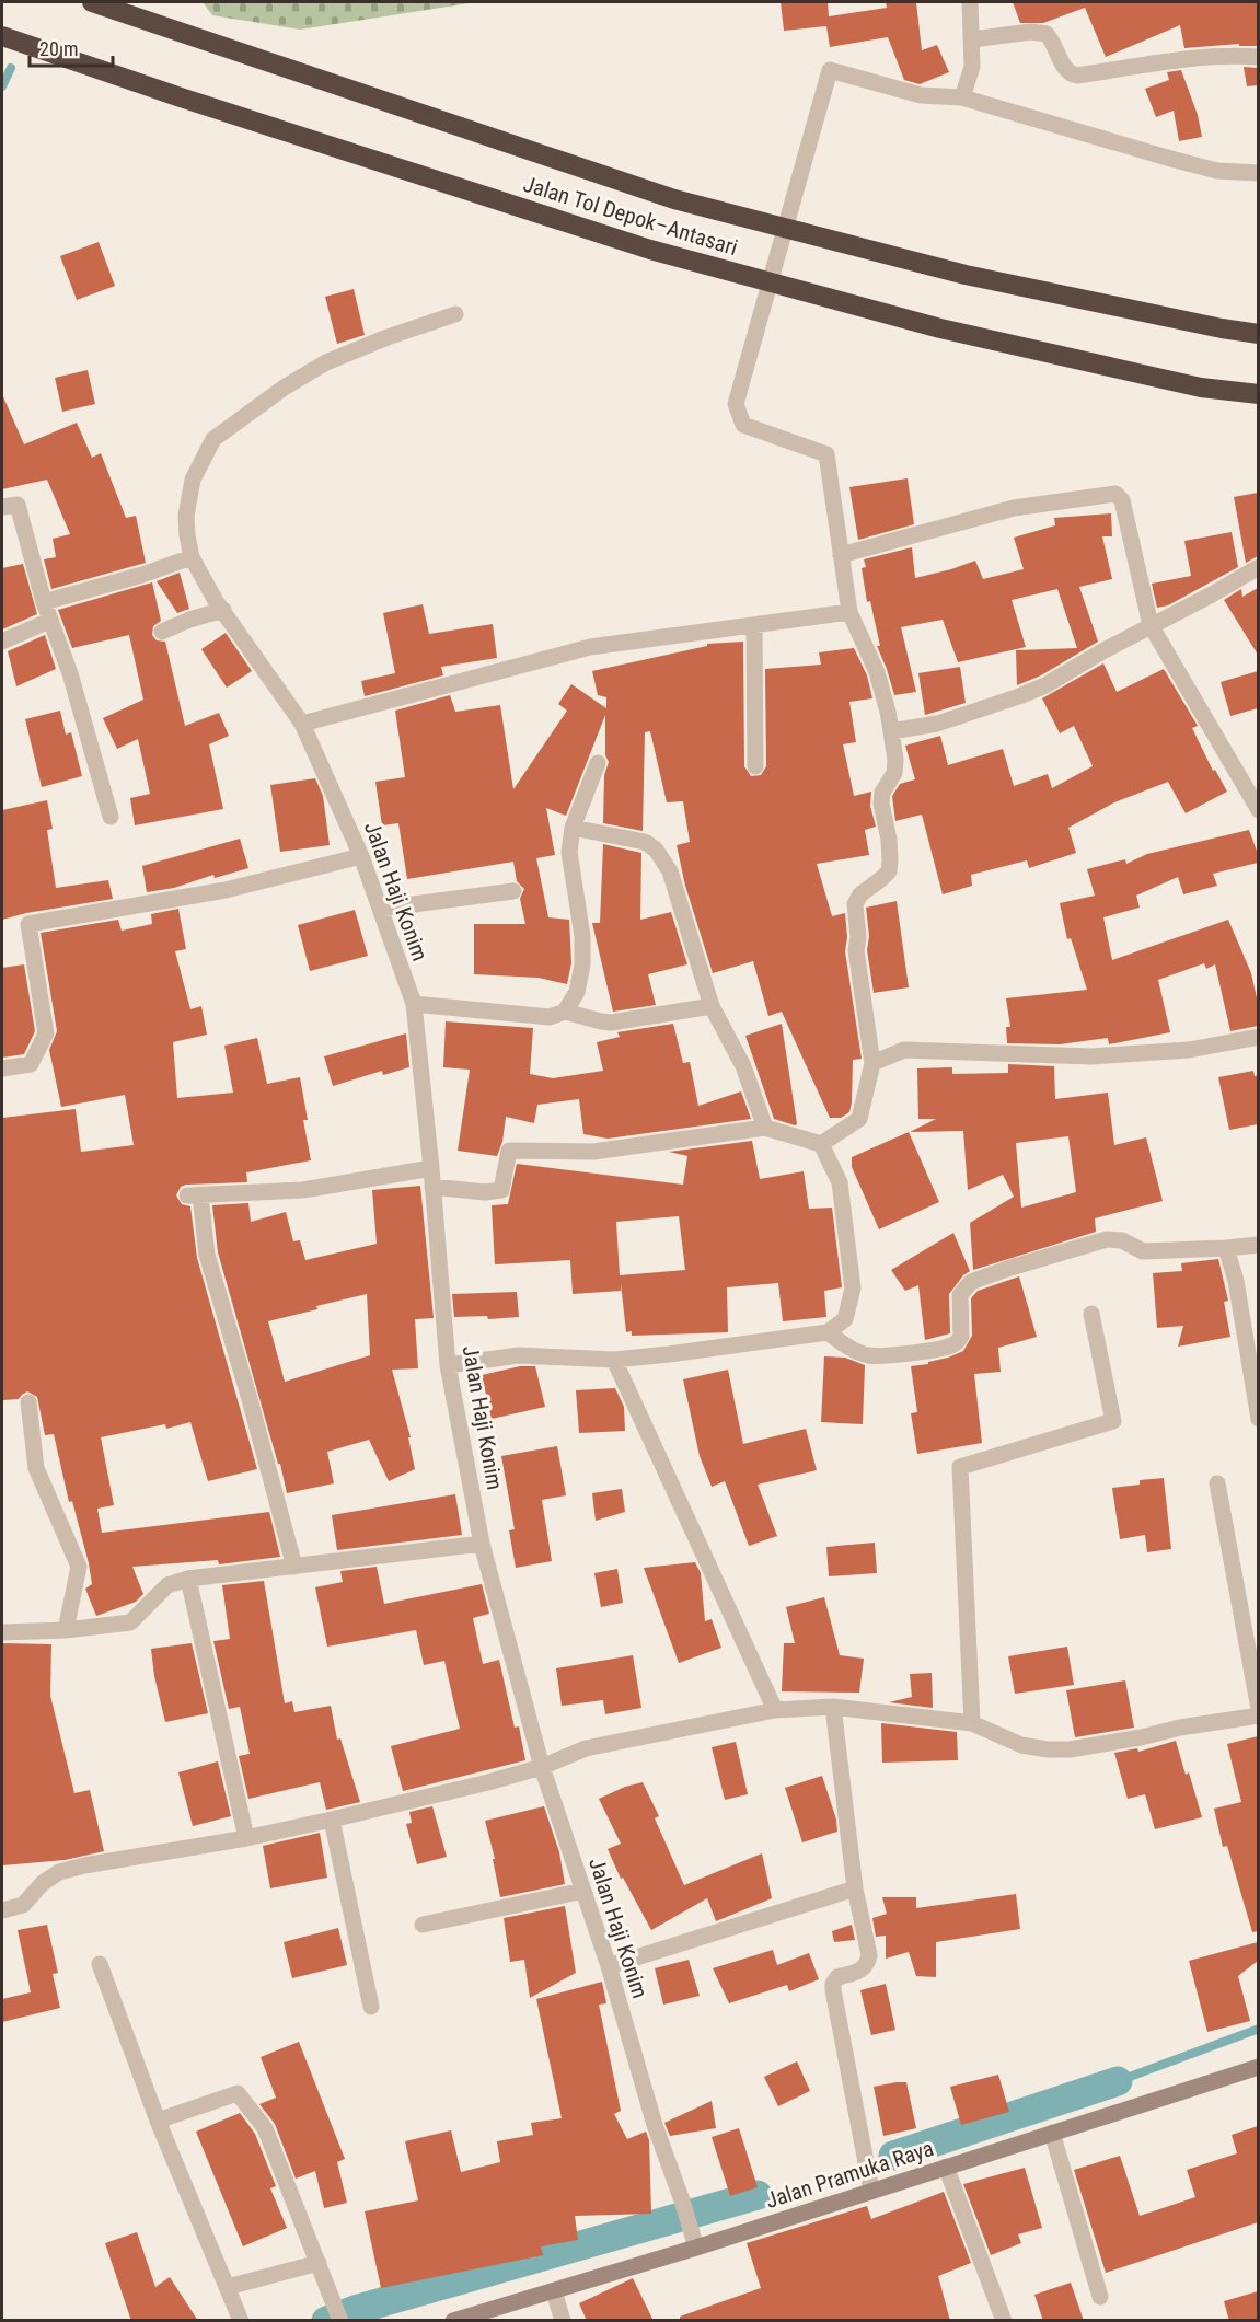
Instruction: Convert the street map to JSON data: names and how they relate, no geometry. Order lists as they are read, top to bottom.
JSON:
{
  "streets": {
    "highway": ["Jalan Tol Depok–Antasari"],
    "street": ["Jalan Haji Konim", "Jalan Pramuka Raya"]
  },
  "crossings": [
    ["Jalan Haji Konim", "Jalan Pramuka Raya"]
  ],
  "scale_bar": "20 m"
}
